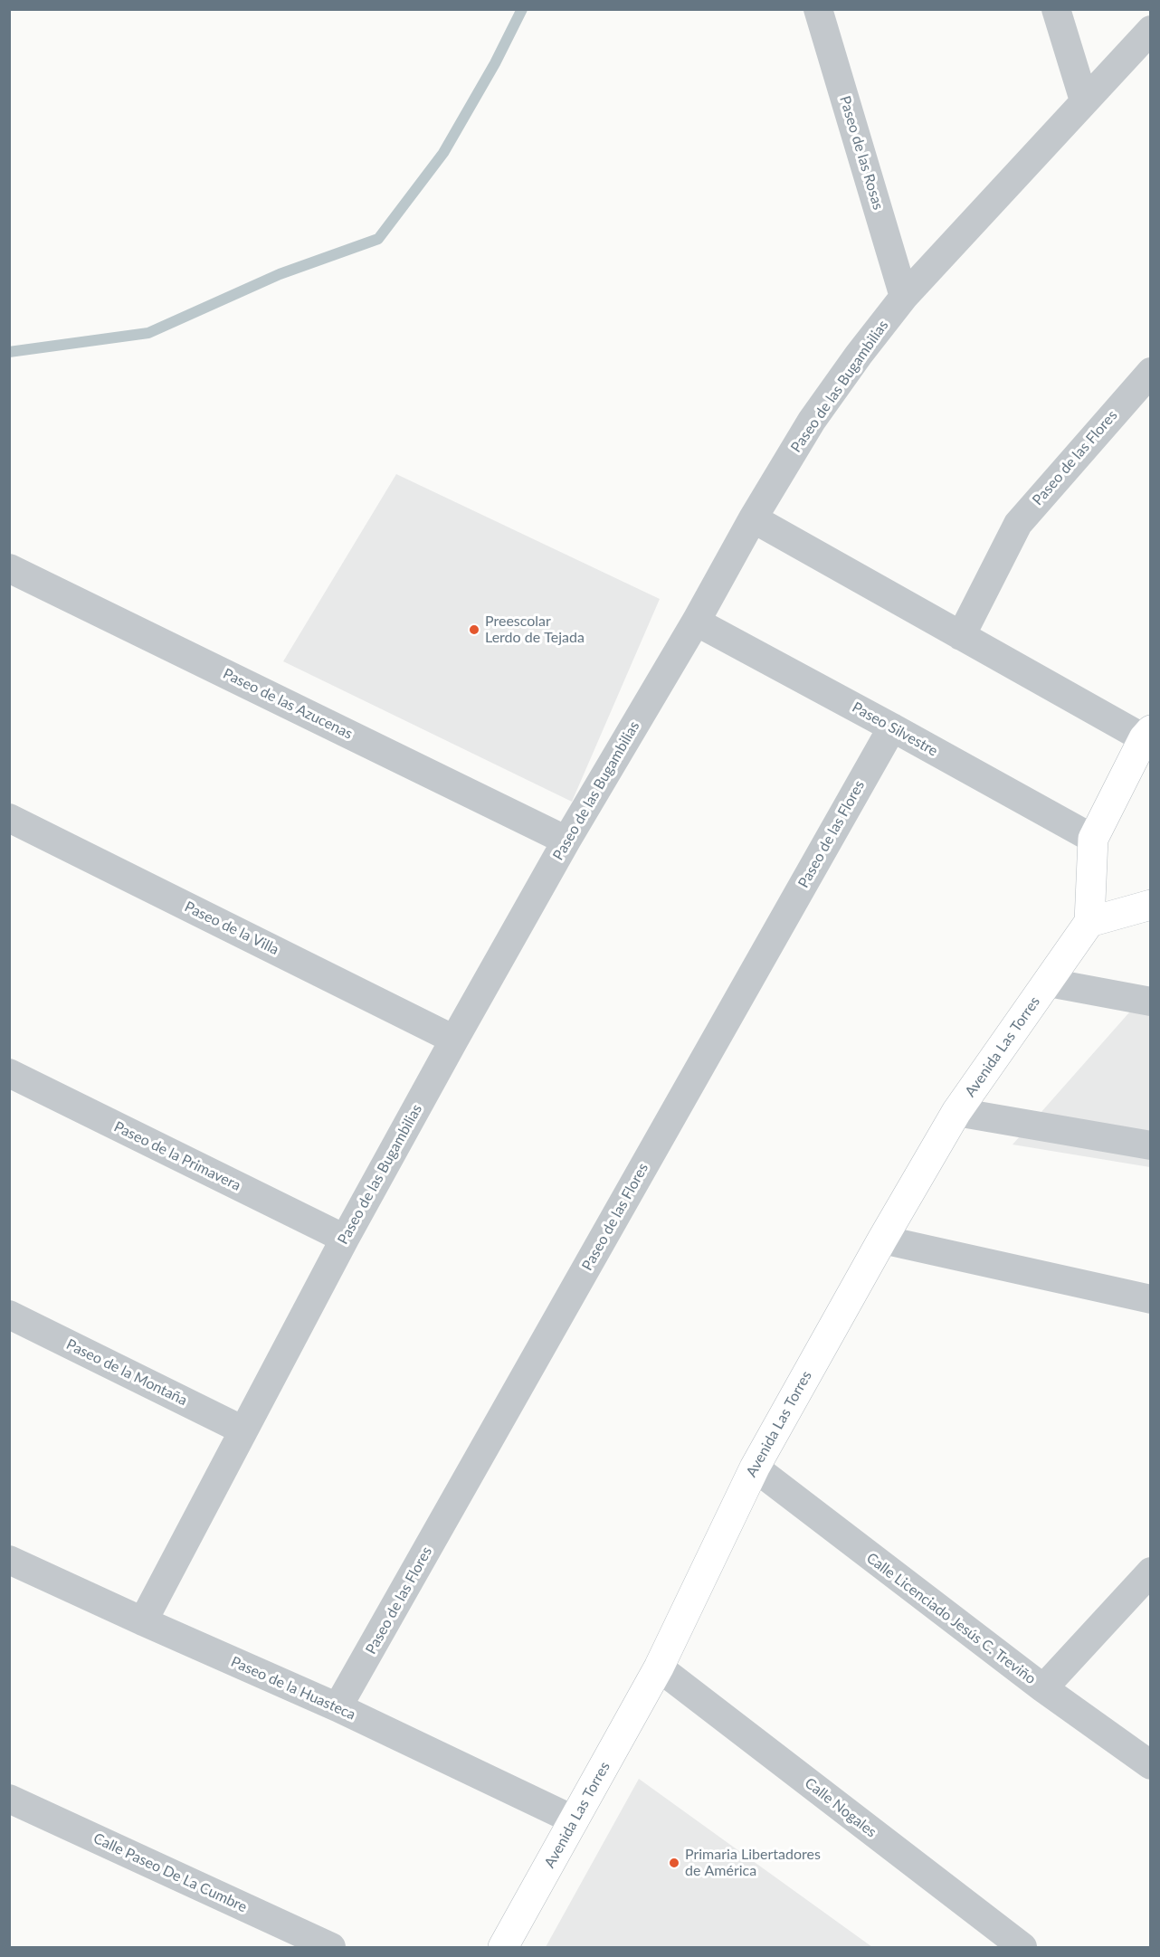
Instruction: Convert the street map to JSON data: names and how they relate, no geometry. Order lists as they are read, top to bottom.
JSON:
{
  "streets": {
    "street": [
      "Paseo de las Rosas",
      "Paseo de las Bugambilias",
      "Paseo de las Flores",
      "Paseo de las Azucenas",
      "Paseo Silvestre",
      "Paseo de la Villa",
      "Avenida Las Torres",
      "Paseo de la Primavera",
      "Paseo de la Montaña",
      "Calle Licenciado Jesús C. Treviño",
      "Paseo de la Huasteca",
      "Calle Nogales",
      "Calle Paseo De La Cumbre"
    ]
  },
  "crossings": [
    ["Paseo de las Rosas", "Paseo de las Bugambilias"],
    ["Paseo de las Bugambilias", "Paseo de las Azucenas"],
    ["Paseo de las Bugambilias", "Paseo Silvestre"],
    ["Paseo de las Bugambilias", "Paseo de la Villa"],
    ["Paseo de las Bugambilias", "Paseo de la Primavera"],
    ["Paseo de las Bugambilias", "Paseo de la Montaña"],
    ["Paseo de las Bugambilias", "Paseo de la Huasteca"],
    ["Paseo de las Flores", "Paseo Silvestre"],
    ["Paseo de las Flores", "Paseo de la Huasteca"],
    ["Avenida Las Torres", "Calle Licenciado Jesús C. Treviño"],
    ["Avenida Las Torres", "Paseo de la Huasteca"],
    ["Avenida Las Torres", "Calle Nogales"]
  ],
  "places": ["Preescolar Lerdo de Tejada", "Primaria Libertadores de América"]
}
